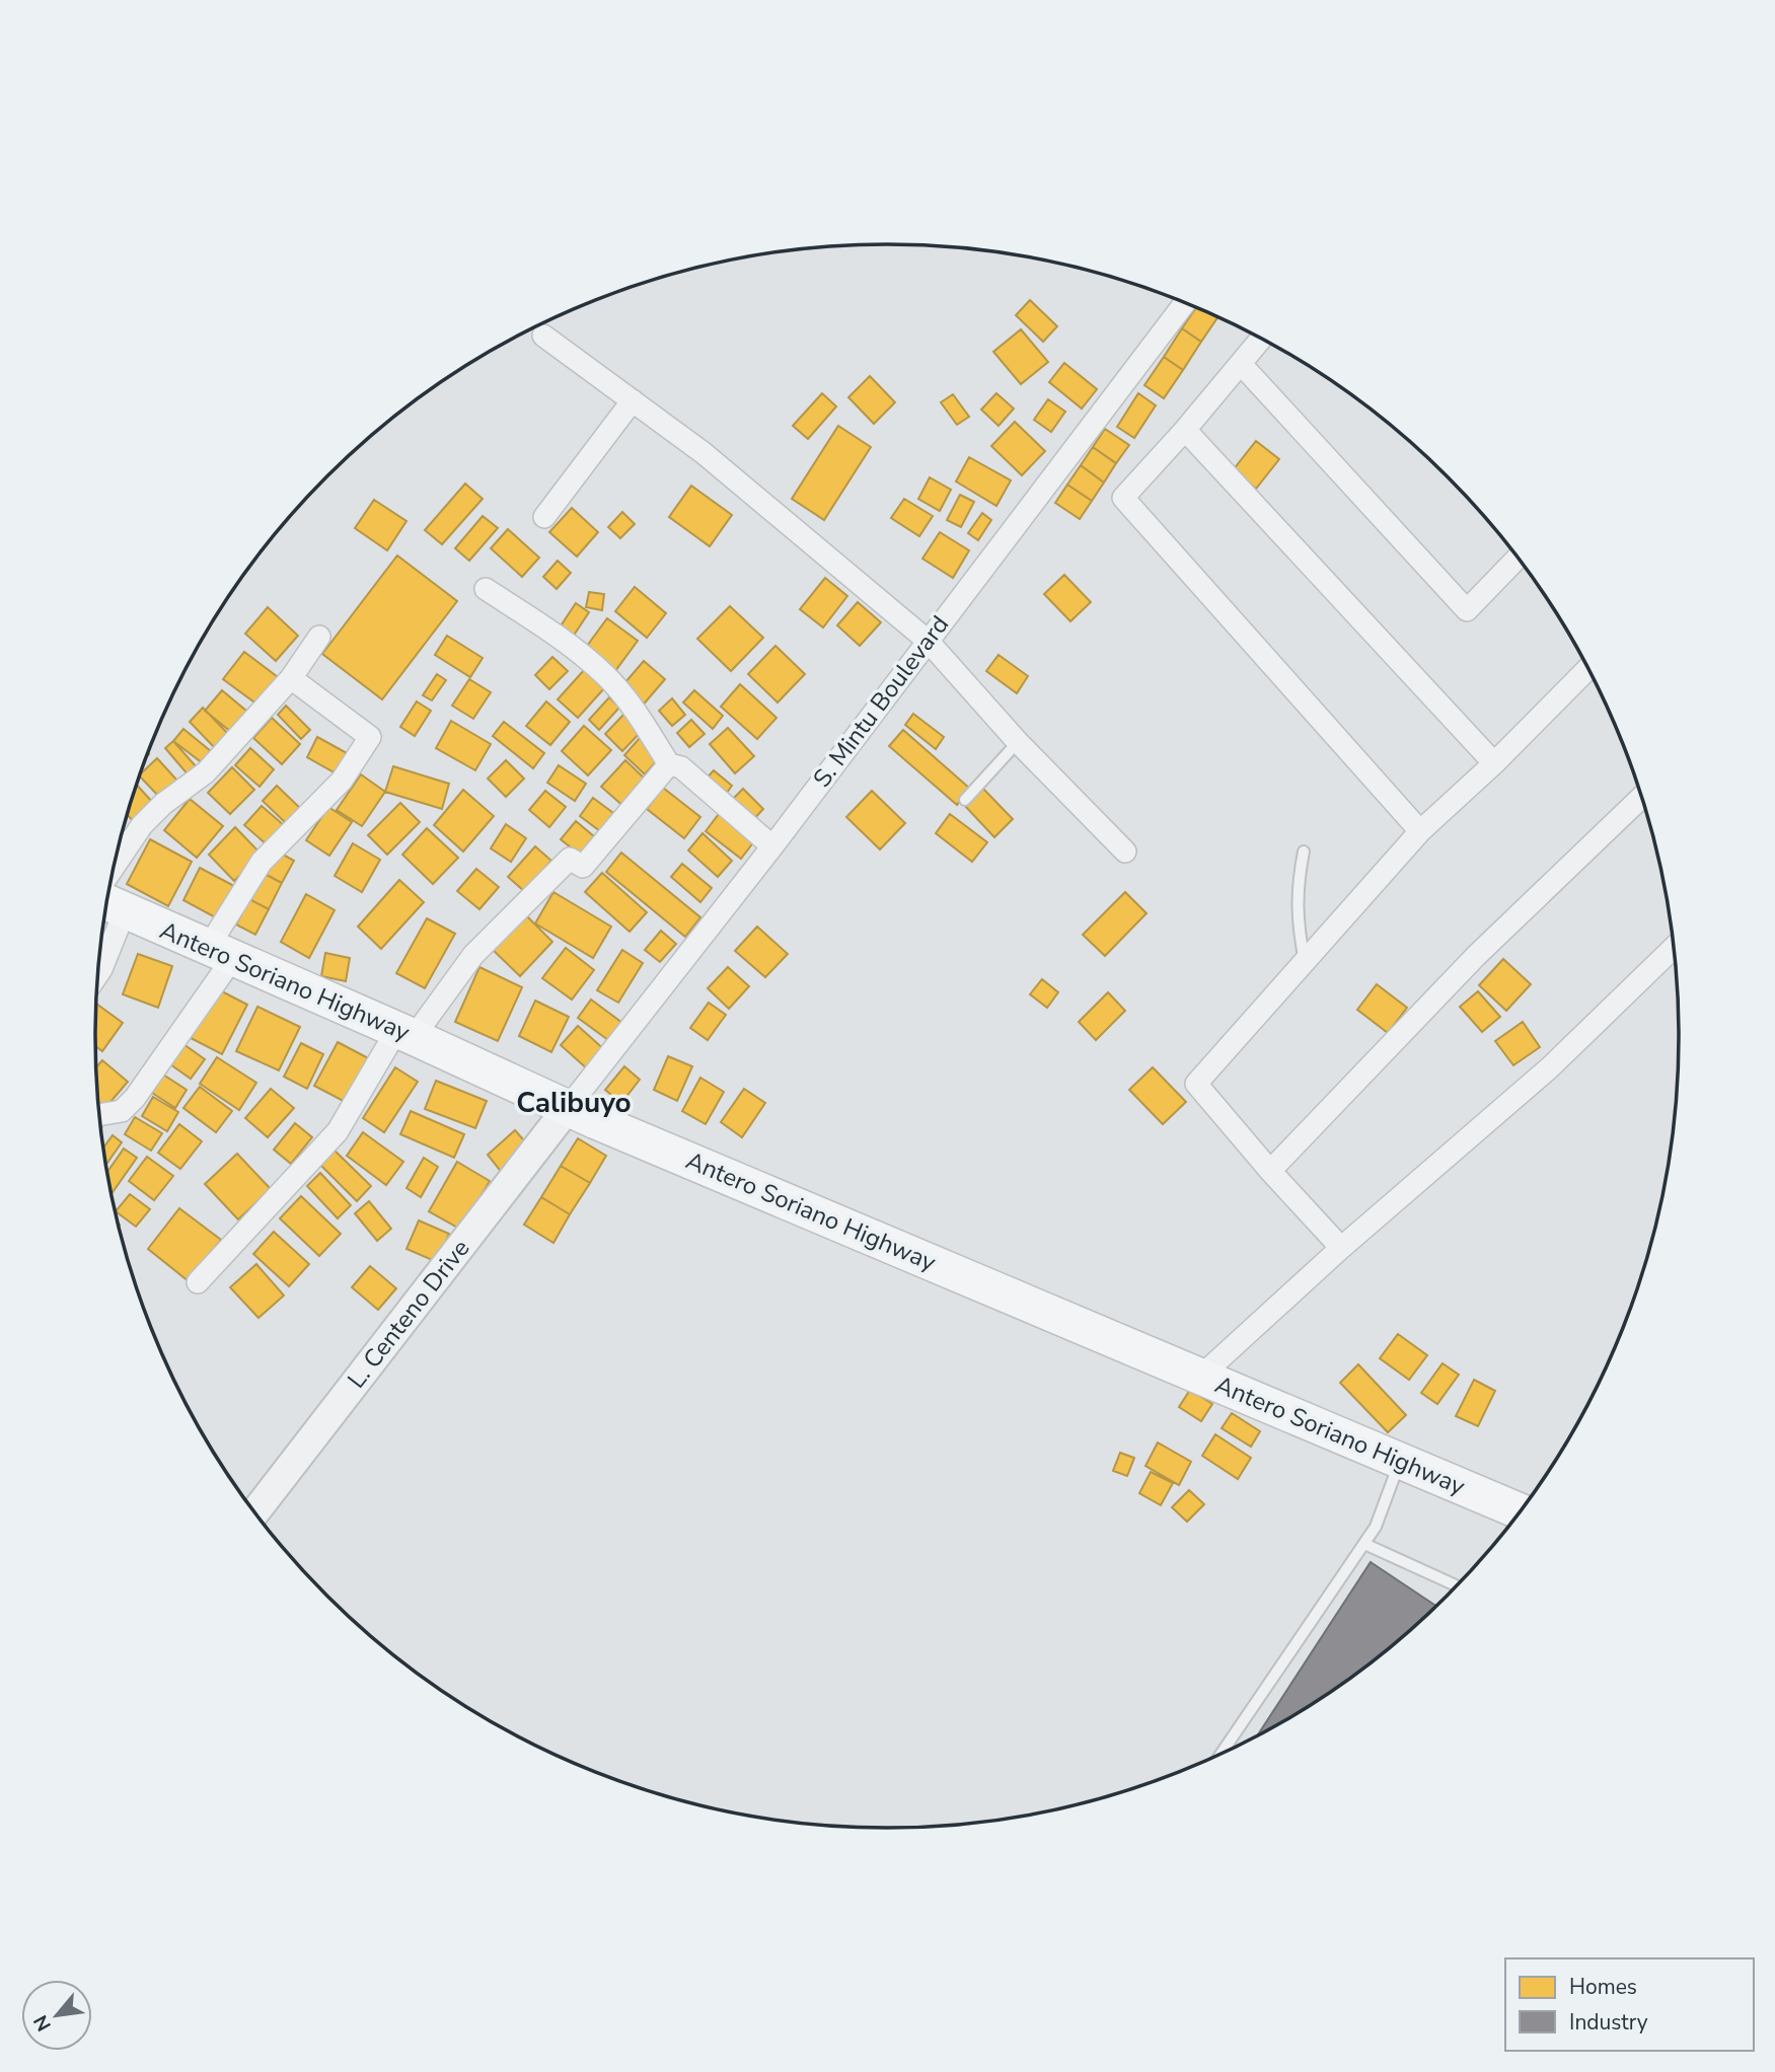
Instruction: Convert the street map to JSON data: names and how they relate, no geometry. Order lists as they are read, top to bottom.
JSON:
{
  "streets": {
    "main road": ["Antero Soriano Highway"],
    "street": ["S. Mintu Boulevard", "L. Centeno Drive"]
  },
  "crossings": [
    ["S. Mintu Boulevard", "Antero Soriano Highway"],
    ["S. Mintu Boulevard", "L. Centeno Drive"],
    ["Antero Soriano Highway", "L. Centeno Drive"]
  ],
  "districts": ["Calibuyo"],
  "legend": ["Homes", "Industry"],
  "north": "bottom left"
}
